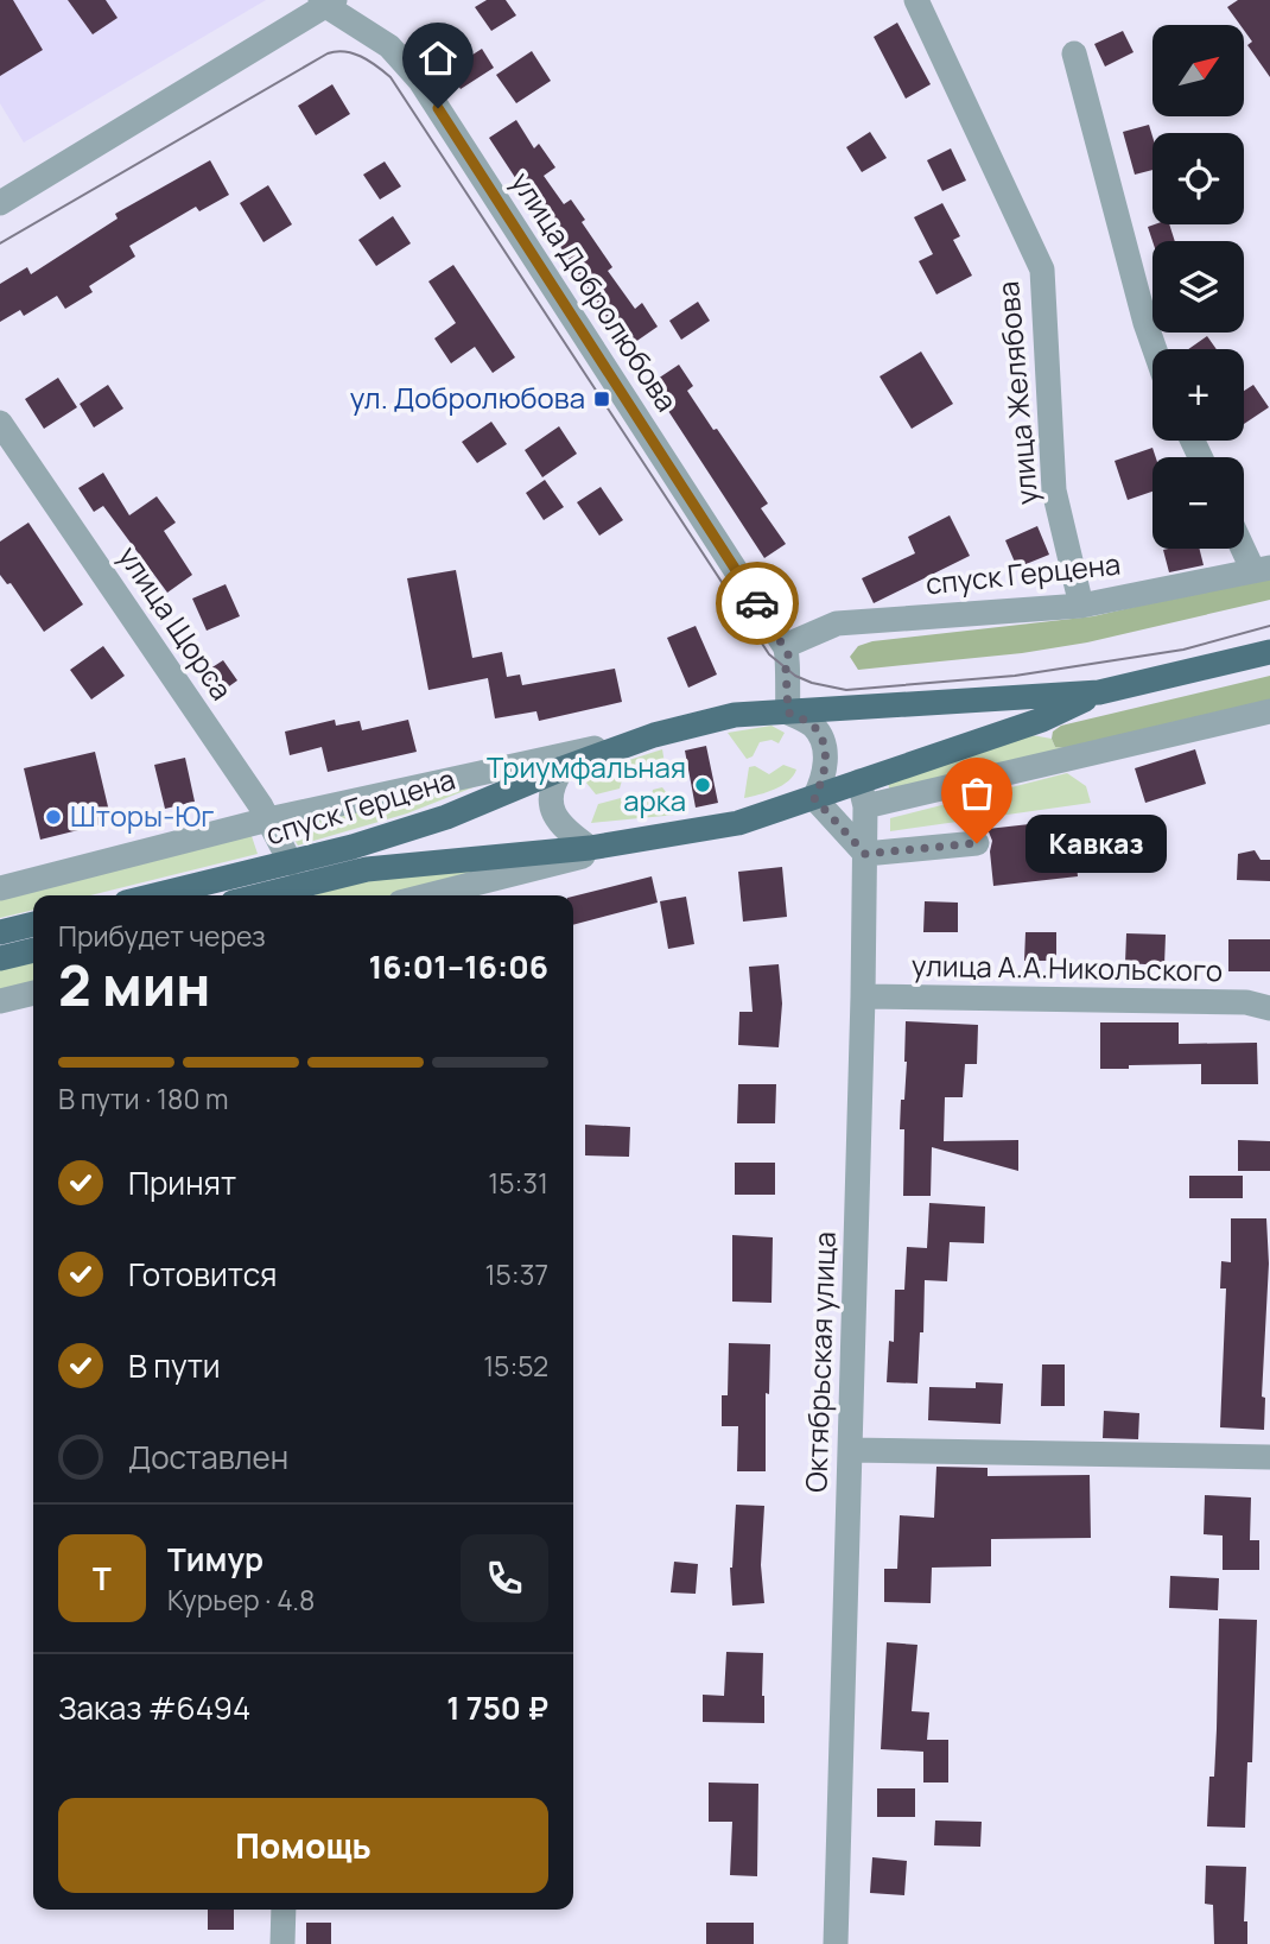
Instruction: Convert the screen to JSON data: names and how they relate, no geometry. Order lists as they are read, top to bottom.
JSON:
{
  "streets": {
    "main road": ["спуск Герцена"],
    "street": [
      "улица Добролюбова",
      "улица Желябова",
      "улица Щорса",
      "улица А.А.Никольского",
      "Октябрьская улица"
    ]
  },
  "crossings": [
    ["улица Добролюбова", "спуск Герцена"],
    ["улица Желябова", "спуск Герцена"],
    ["спуск Герцена", "улица Щорса"],
    ["спуск Герцена", "Октябрьская улица"],
    ["улица А.А.Никольского", "Октябрьская улица"]
  ],
  "places": {
    "transit": ["ул. Добролюбова"],
    "other": ["Триумфальная арка", "Шторы-Юг", "Кавказ"]
  },
  "north": "top right",
  "page": {
    "map_buttons": ["+", "−"],
    "bubble": "Кавказ",
    "heading": ["2 мин", "Прибудет через", "16:01–16:06"],
    "panel": [
      "Тимур",
      "Курьер · 4.8",
      "Заказ #6494",
      "1 750 ₽"
    ],
    "bar": "В пути · 180 m",
    "list": [
      ["Принят", "15:31"],
      ["Готовится", "15:37"],
      ["В пути", "15:52"],
      "Доставлен"
    ],
    "round": "Т",
    "buttons": "Помощь"
  }
}
